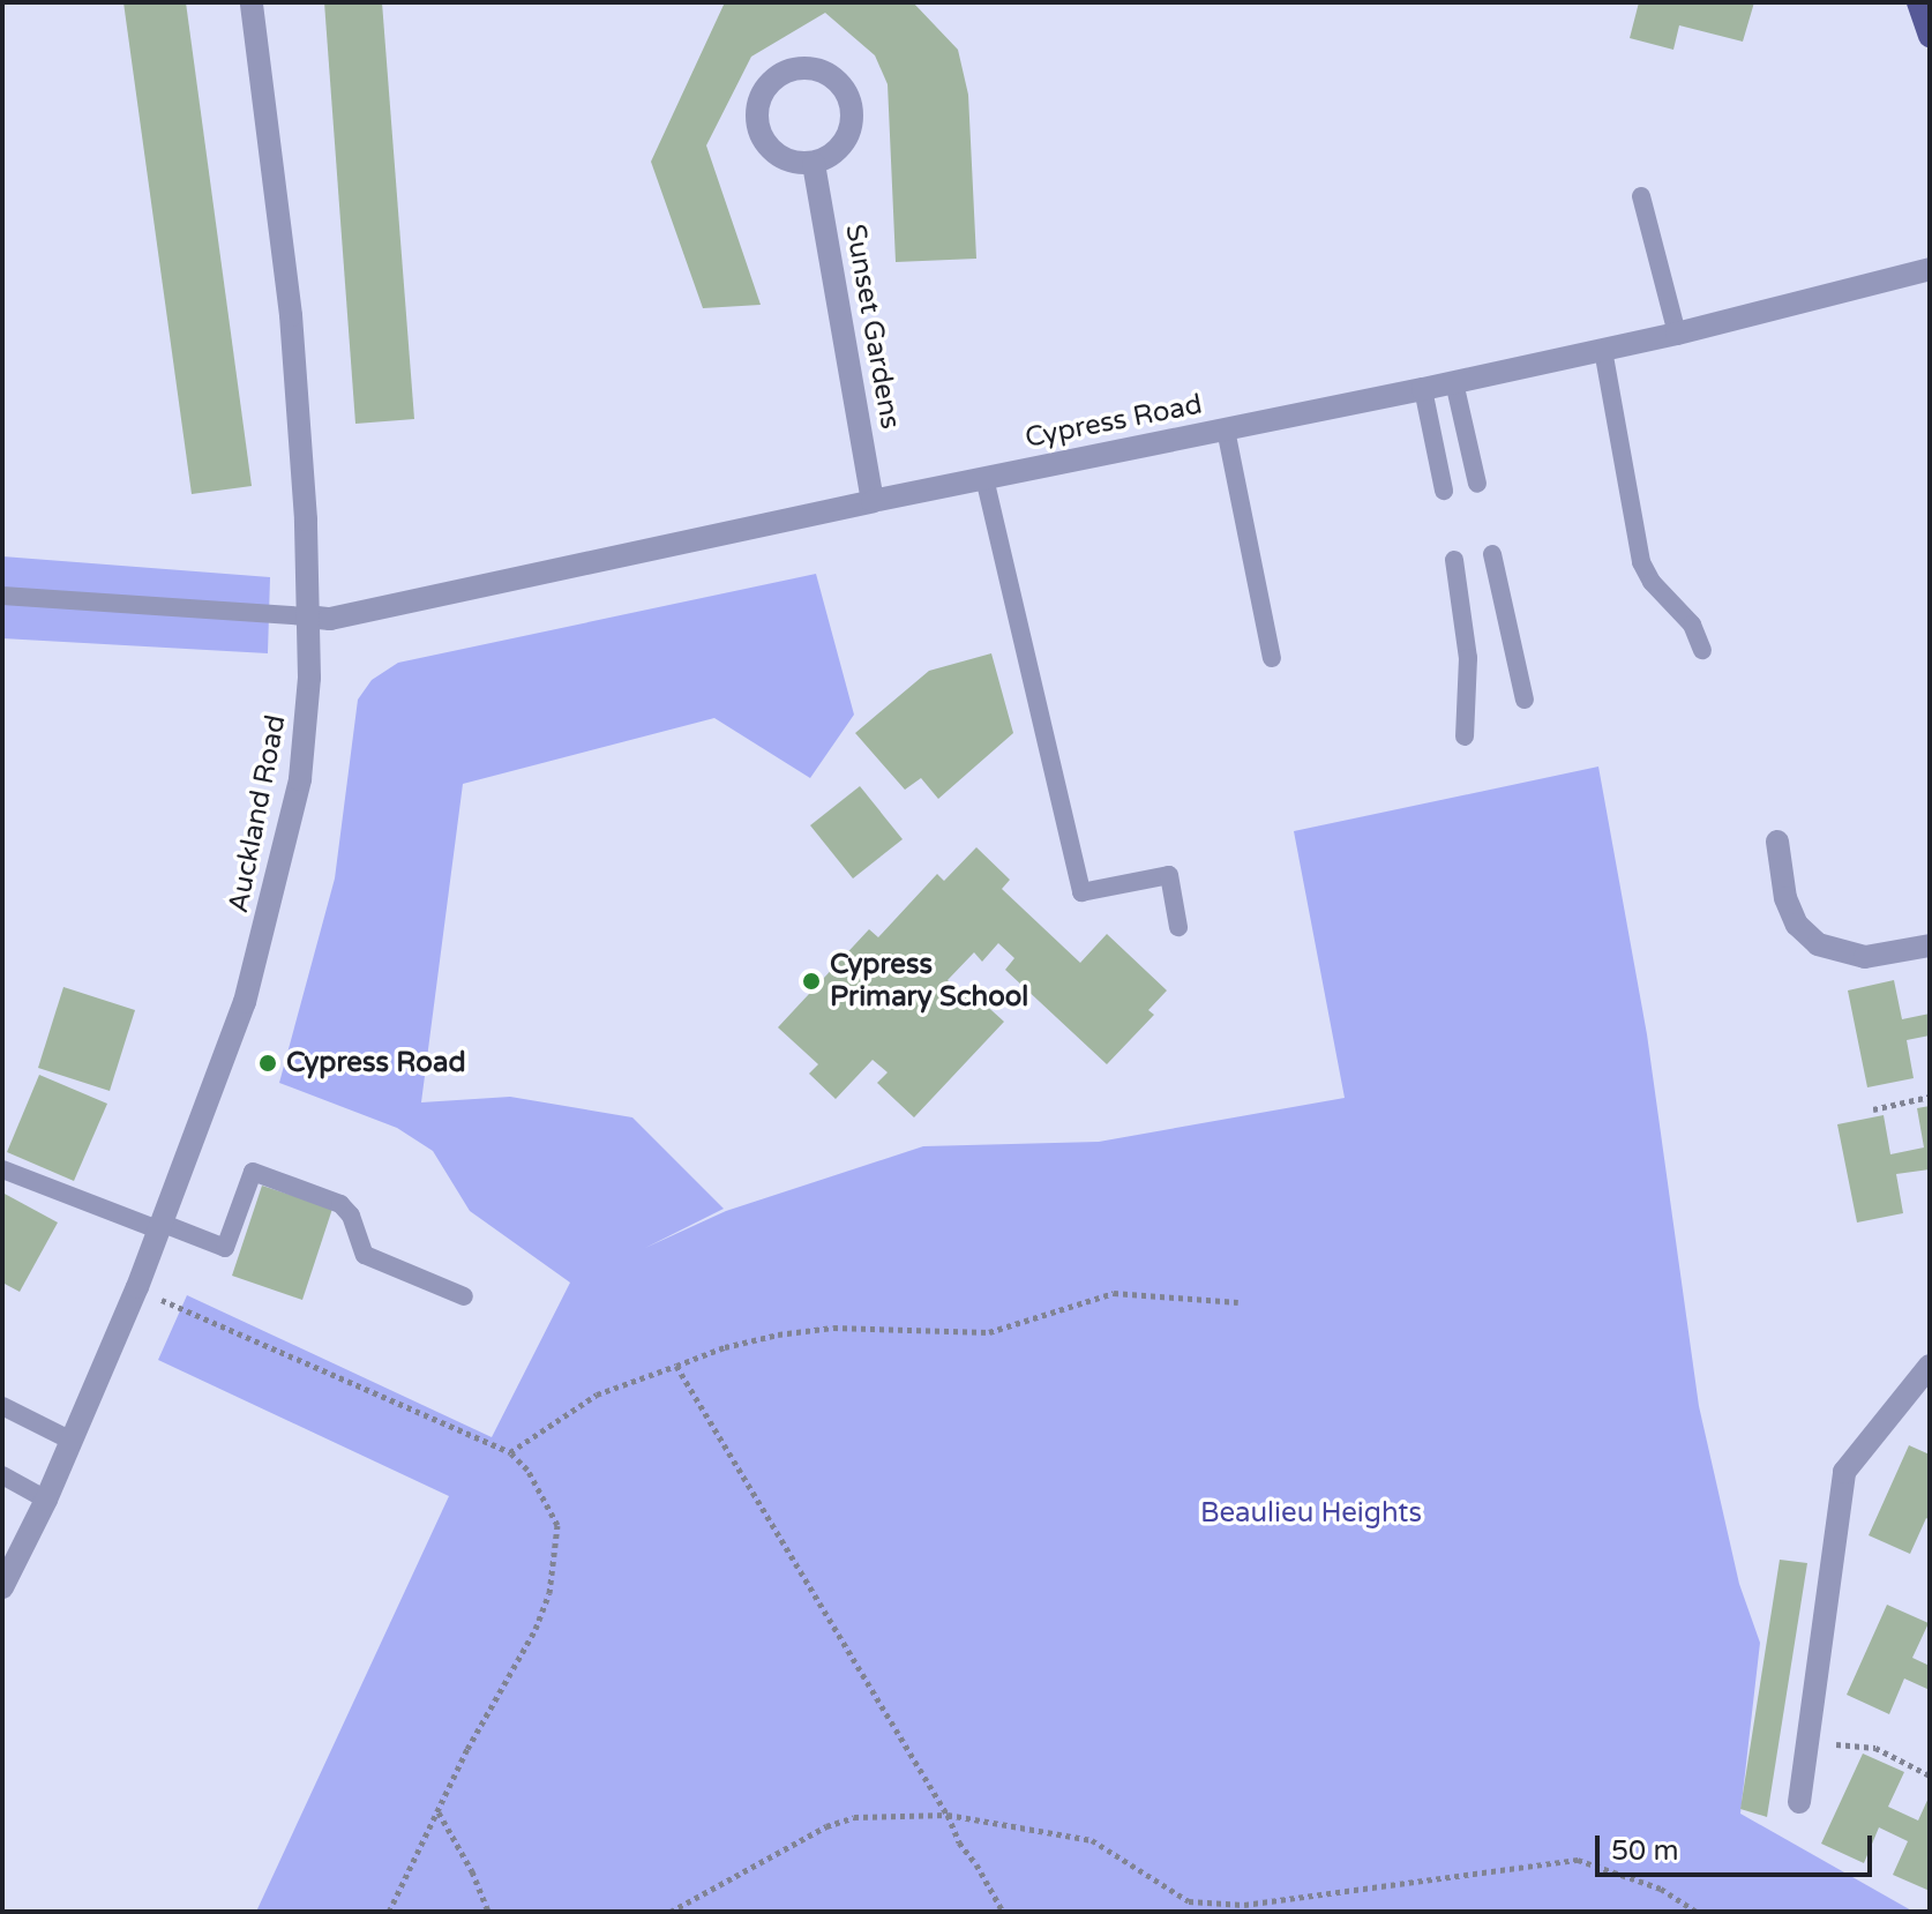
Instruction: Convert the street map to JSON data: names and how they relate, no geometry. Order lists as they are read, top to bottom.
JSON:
{
  "streets": {
    "street": ["Sunset Gardens", "Cypress Road", "Auckland Road"]
  },
  "crossings": [
    ["Sunset Gardens", "Cypress Road"],
    ["Cypress Road", "Auckland Road"]
  ],
  "parks": ["Beaulieu Heights"],
  "places": ["Cypress Primary School", "Cypress Road"],
  "scale_bar": "50 m"
}
